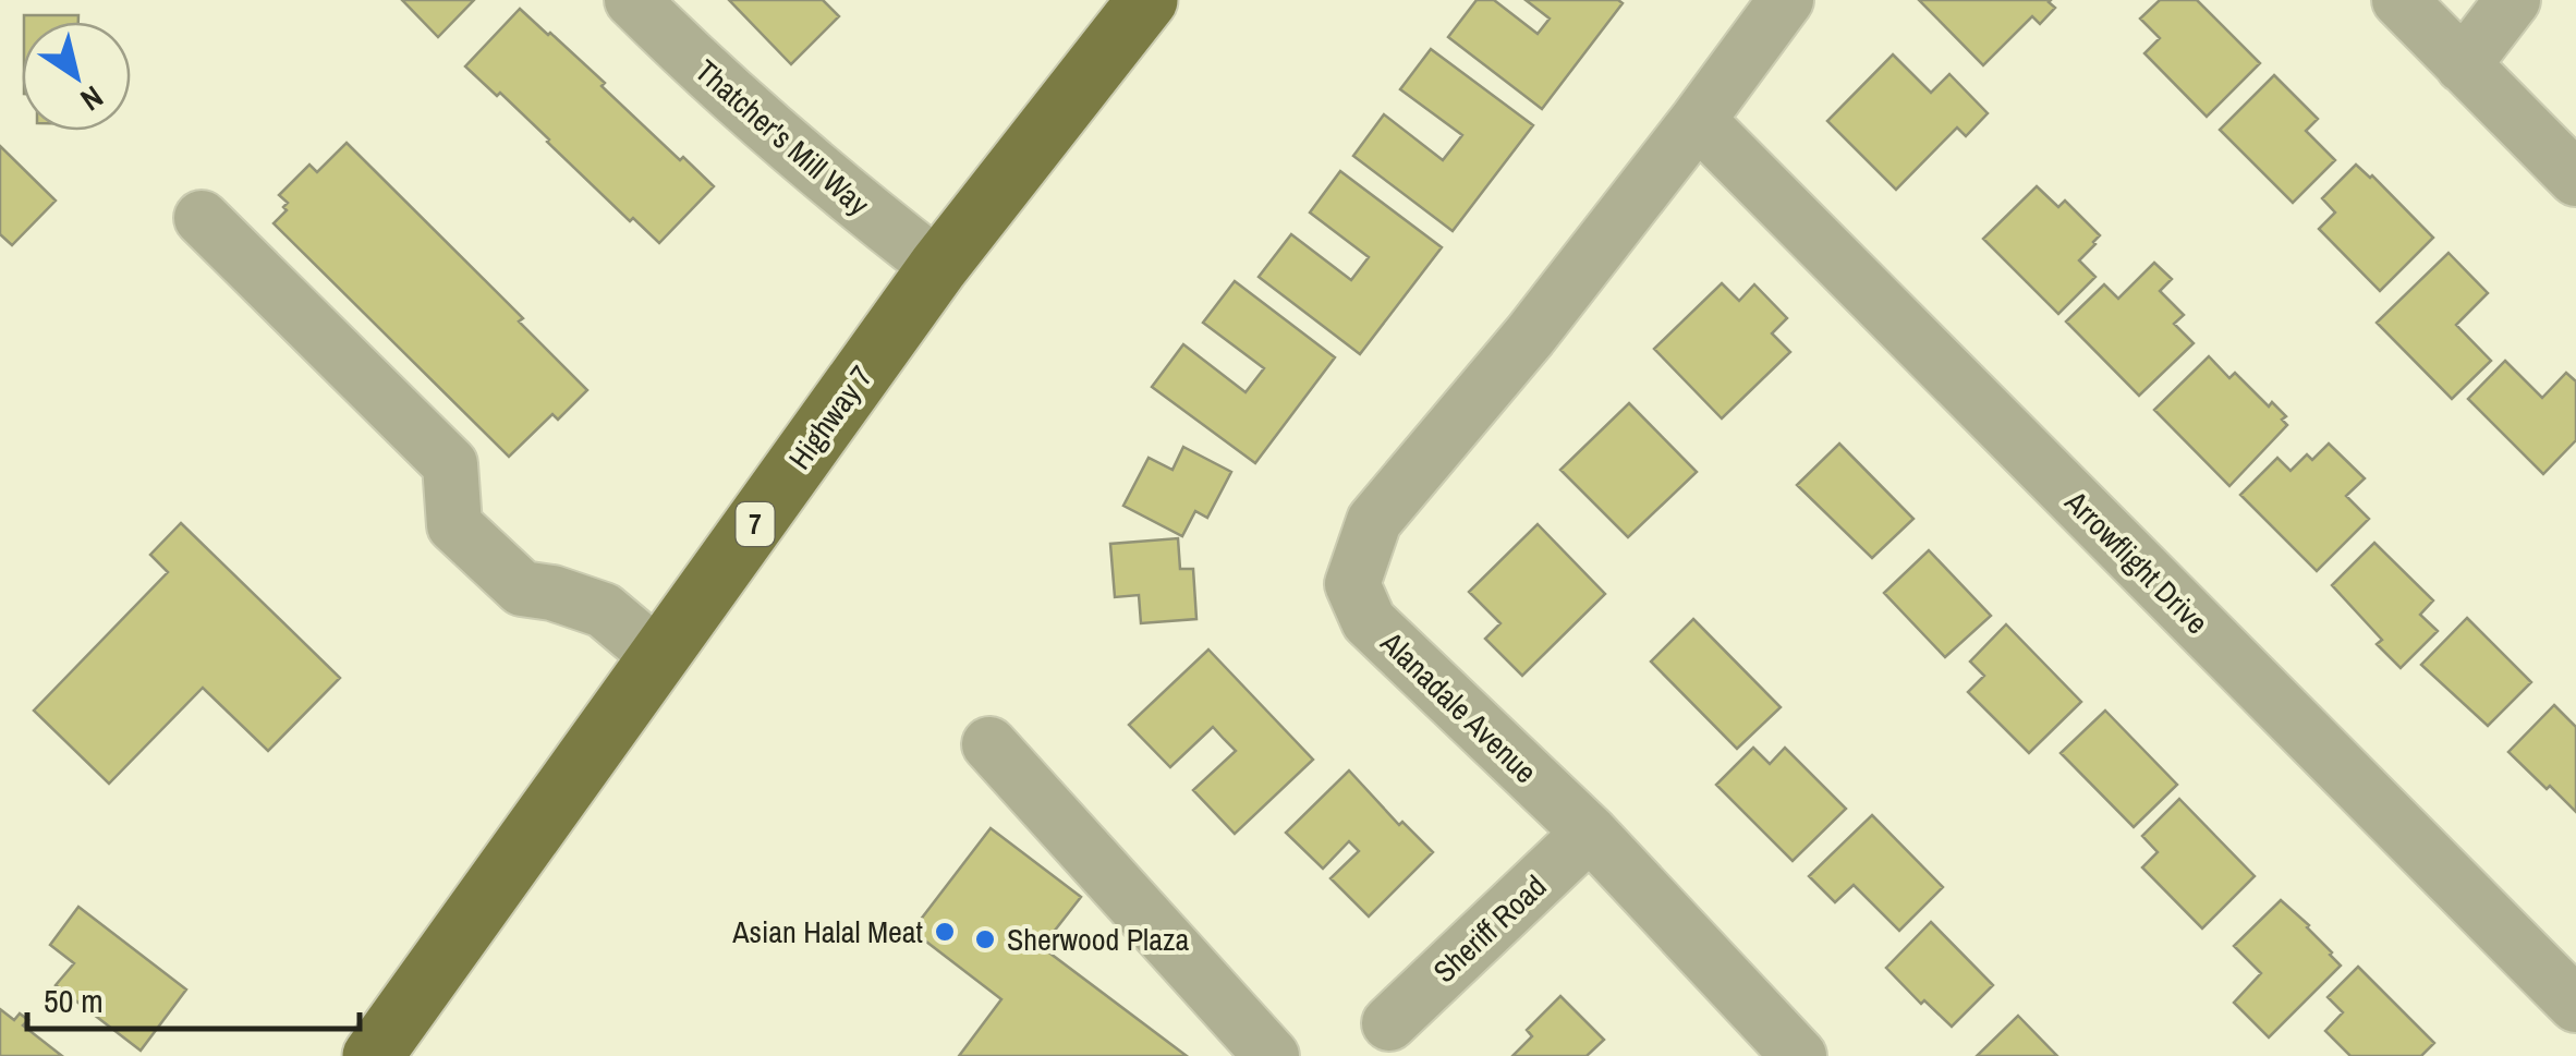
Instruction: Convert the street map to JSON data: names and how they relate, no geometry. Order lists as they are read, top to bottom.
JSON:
{
  "streets": {
    "main road": ["Highway 7", "7"],
    "street": [
      "Thatcher's Mill Way",
      "Arrowflight Drive",
      "Alanadale Avenue",
      "Sheriff Road"
    ]
  },
  "crossings": [
    ["Thatcher's Mill Way", "Highway 7"],
    ["Arrowflight Drive", "Alanadale Avenue"],
    ["Alanadale Avenue", "Sheriff Road"]
  ],
  "places": ["Asian Halal Meat", "Sherwood Plaza"],
  "scale_bar": "50 m",
  "north": "bottom right"
}
